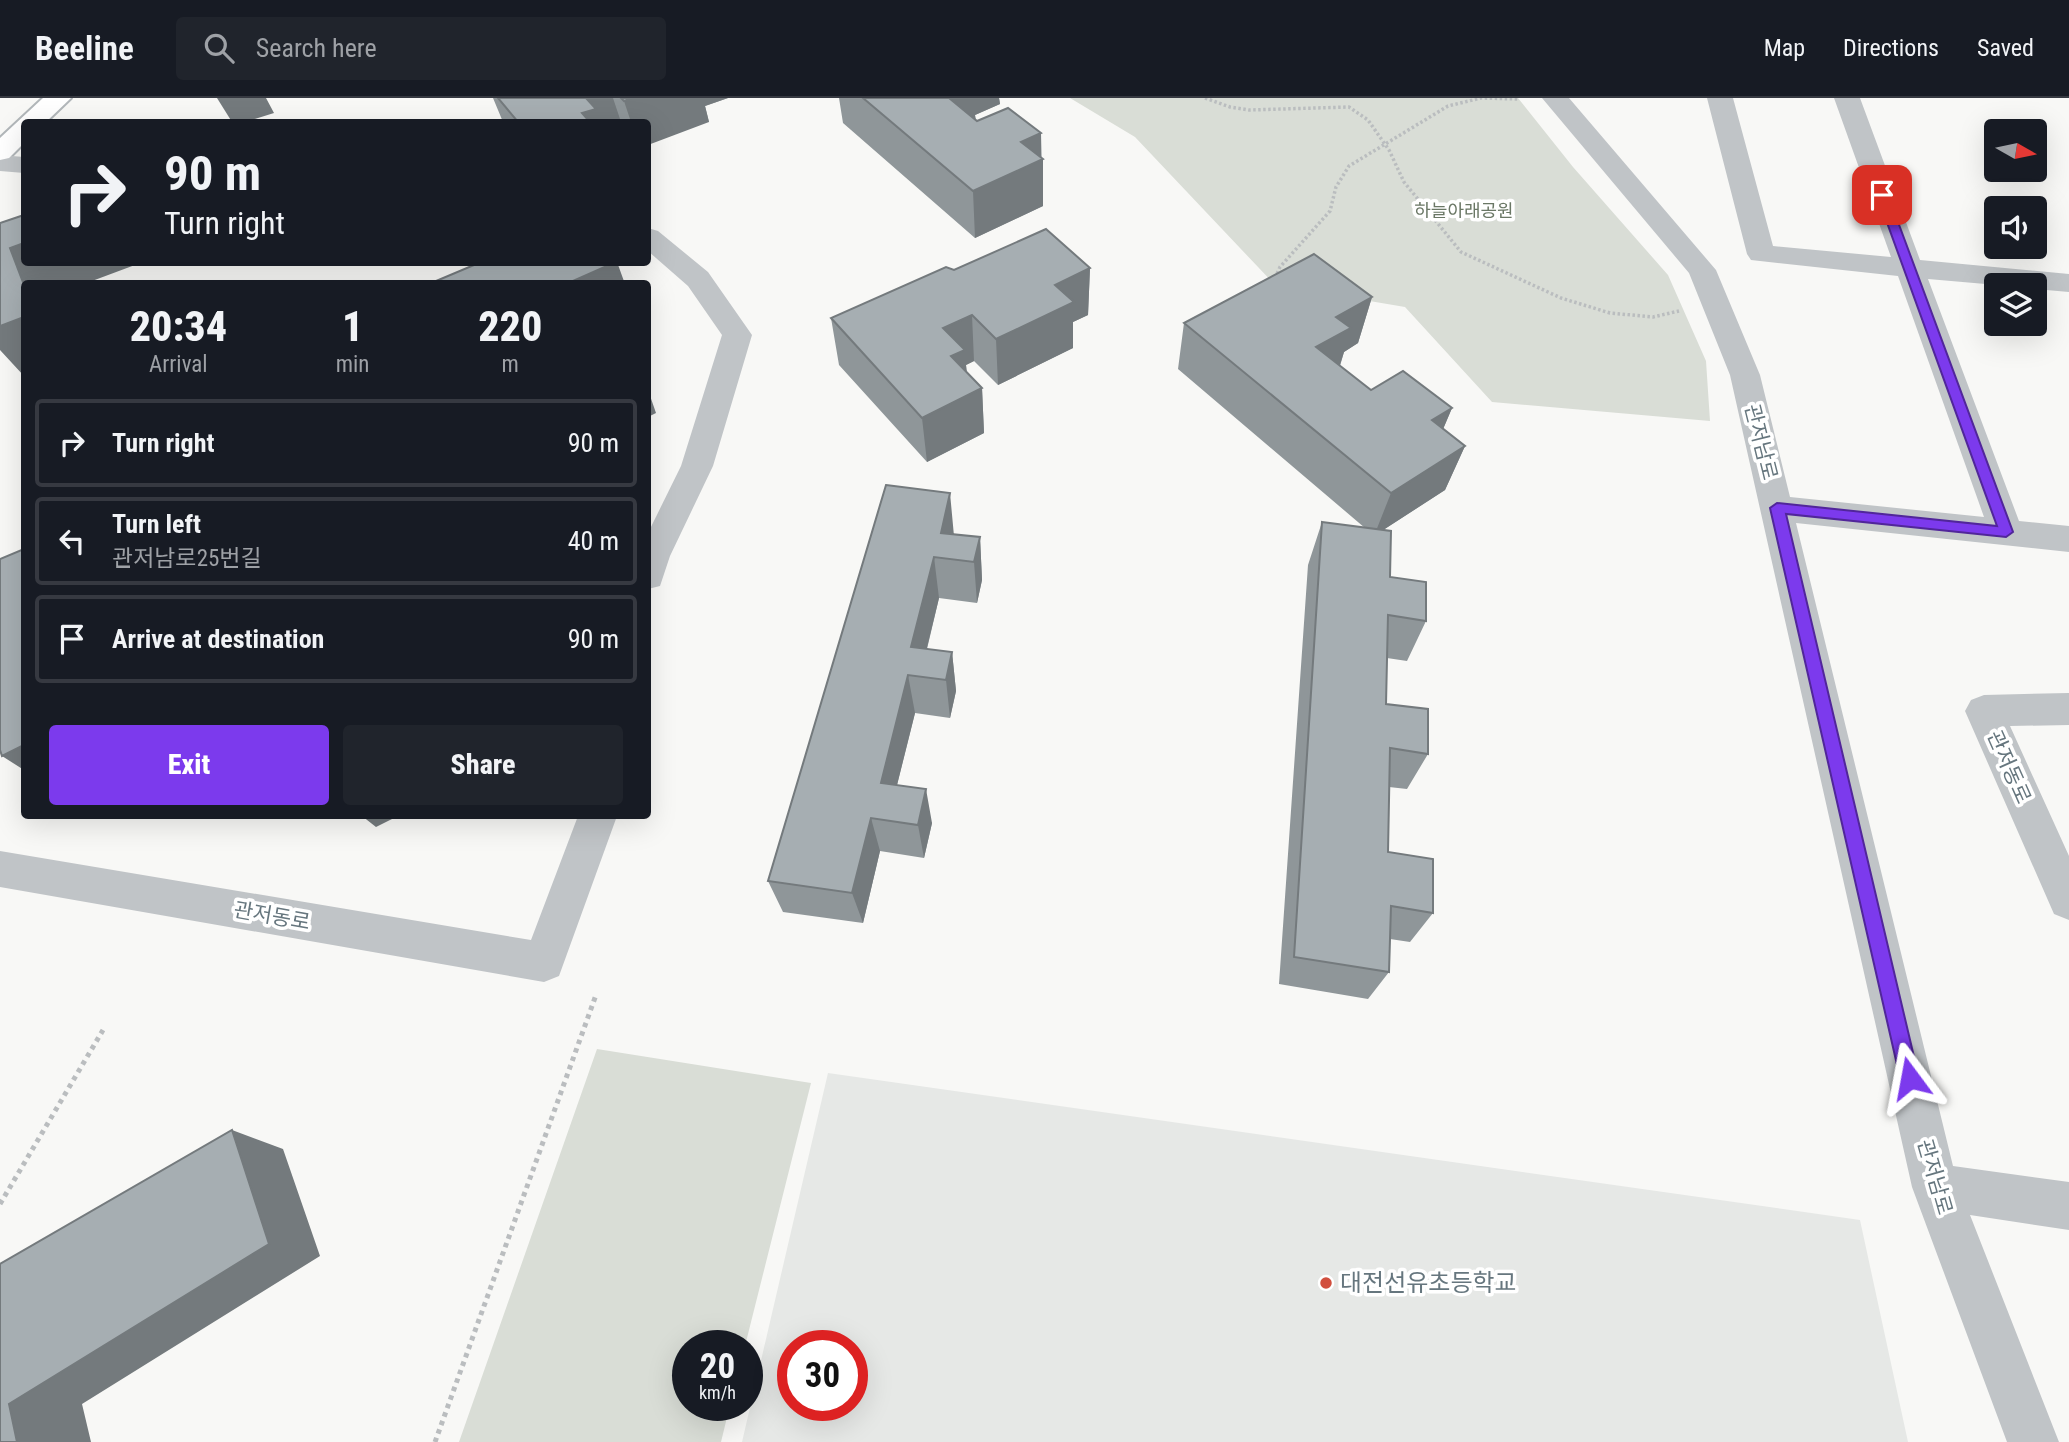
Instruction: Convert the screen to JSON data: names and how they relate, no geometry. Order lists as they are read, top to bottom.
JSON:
{
  "streets": {
    "street": ["관저남로", "관저동로"]
  },
  "parks": ["하늘아래공원"],
  "places": ["대전선유초등학교"],
  "north": "right",
  "page": {
    "header": "Beeline",
    "search": "Search here",
    "nav": ["Map", "Directions", "Saved"],
    "turn": ["90 m", "Turn right"],
    "eta": [
      "20:34",
      "Arrival",
      "1",
      "min",
      "220",
      "m"
    ],
    "list": [
      {
        "name": "Turn right",
        "value": "90 m"
      },
      {
        "name": "Turn left",
        "note": "관저남로25번길",
        "value": "40 m"
      },
      {
        "name": "Arrive at destination",
        "value": "90 m"
      }
    ],
    "buttons": ["Exit", "Share"],
    "speed": "20 km/h",
    "limit": "30"
  }
}
